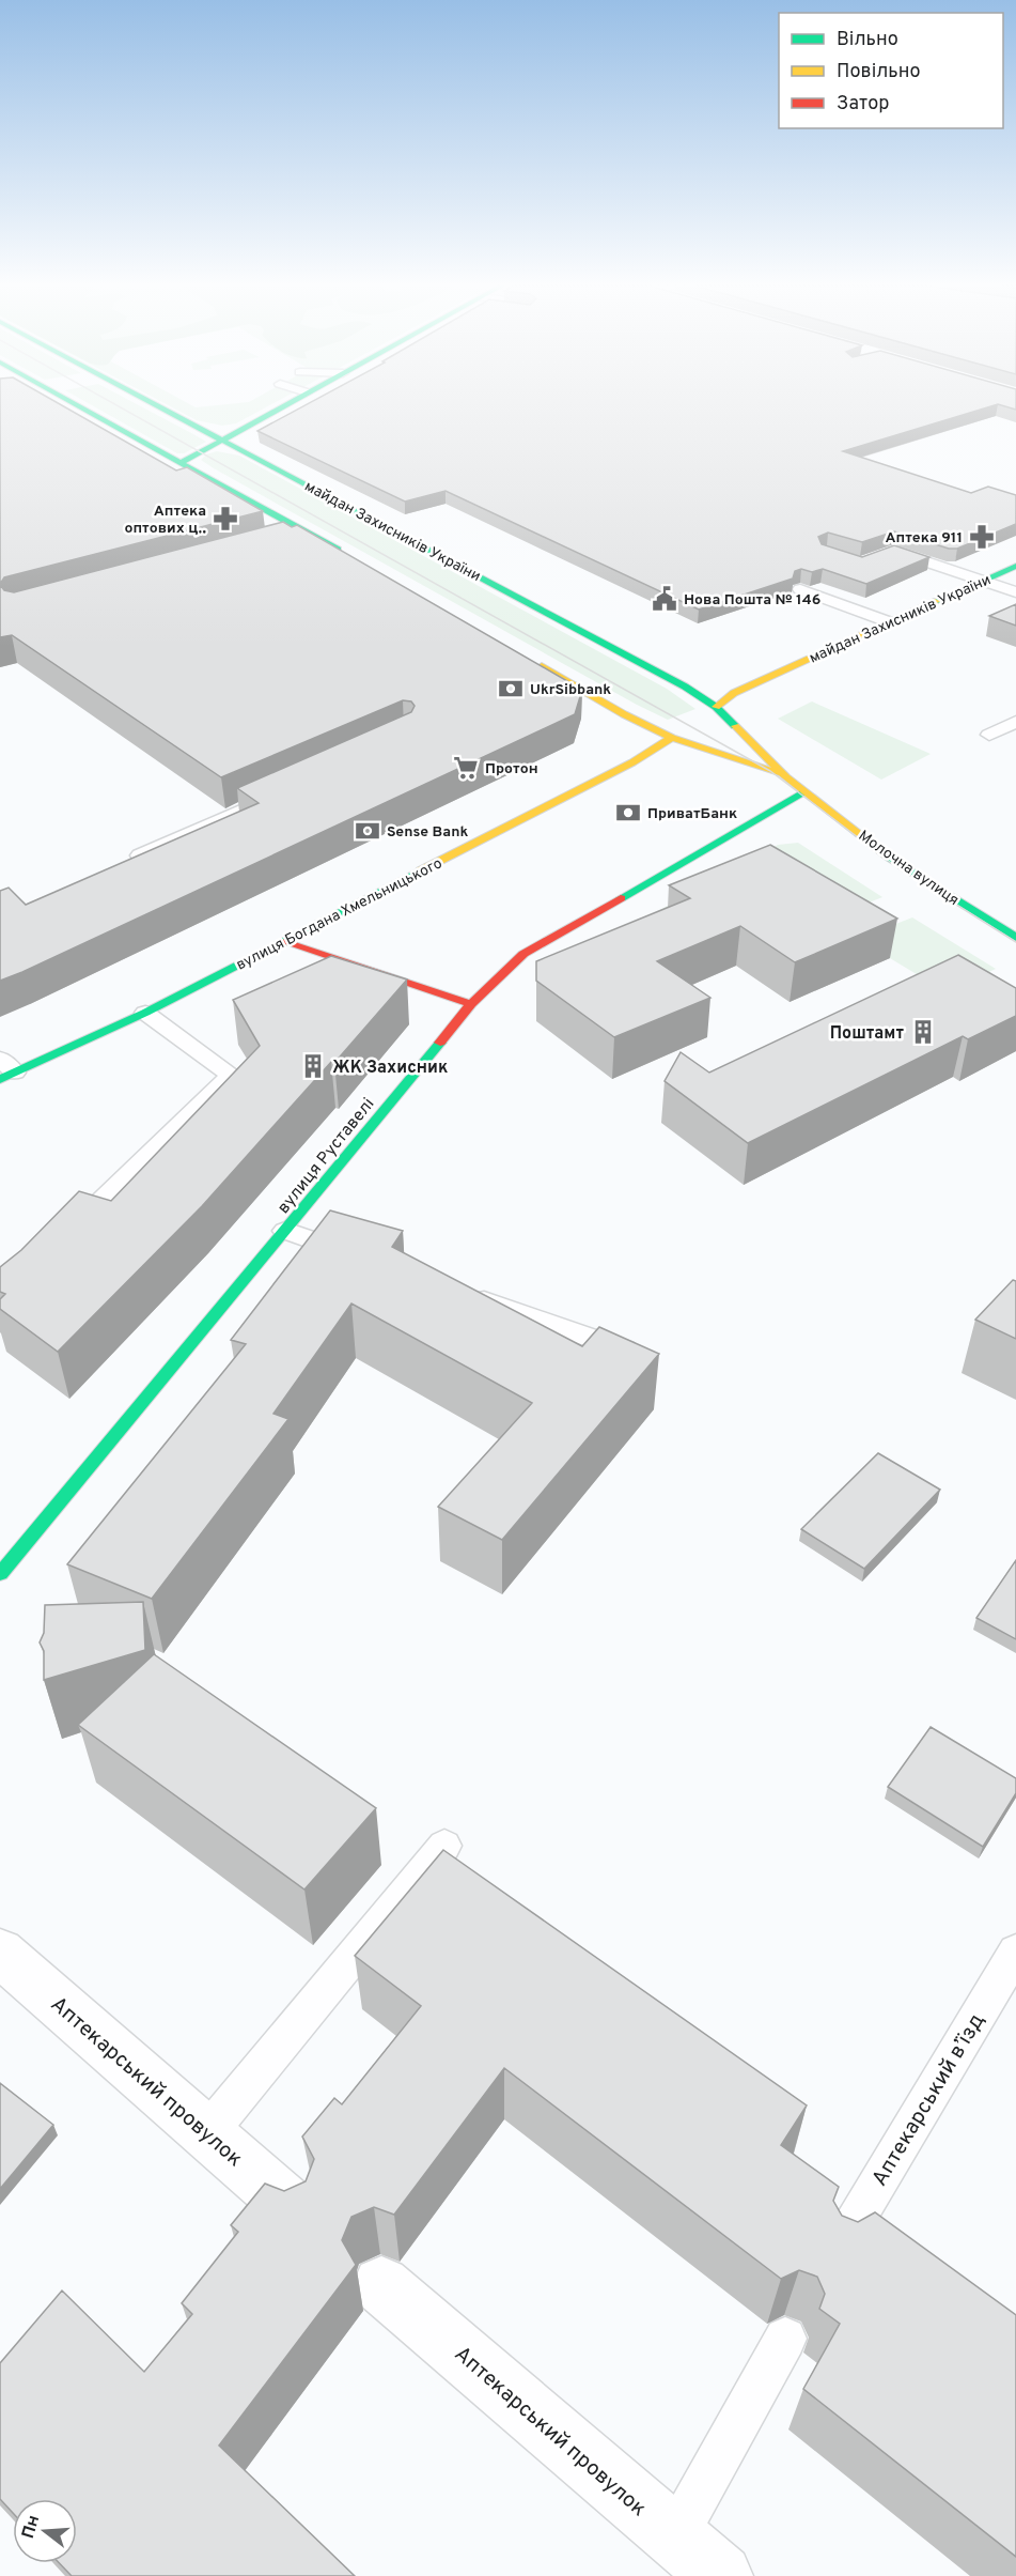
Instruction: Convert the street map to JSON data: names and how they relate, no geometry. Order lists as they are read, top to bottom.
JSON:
{
  "streets": {
    "main road": [
      "майдан Захисників України",
      "Молочна вулиця",
      "вулиця Богдана Хмельницького",
      "вулиця Руставелі"
    ],
    "street": ["Аптекарський провулок"],
    "lane": ["Аптекарський в’їзд"]
  },
  "crossings": [
    ["майдан Захисників України", "Молочна вулиця"],
    ["майдан Захисників України", "вулиця Богдана Хмельницького"],
    ["майдан Захисників України", "вулиця Руставелі"],
    ["Молочна вулиця", "вулиця Руставелі"]
  ],
  "places": {
    "pharmacy": ["Аптека оптових ц‥", "Аптека 911"],
    "public building": ["Нова Пошта № 146"],
    "bank": ["UkrSibbank", "ПриватБанк", "Sense Bank"],
    "supermarket": ["Протон"],
    "building": ["Поштамт", "ЖК Захисник"]
  },
  "legend": ["Вільно", "Повільно", "Затор"],
  "north": "left"
}
